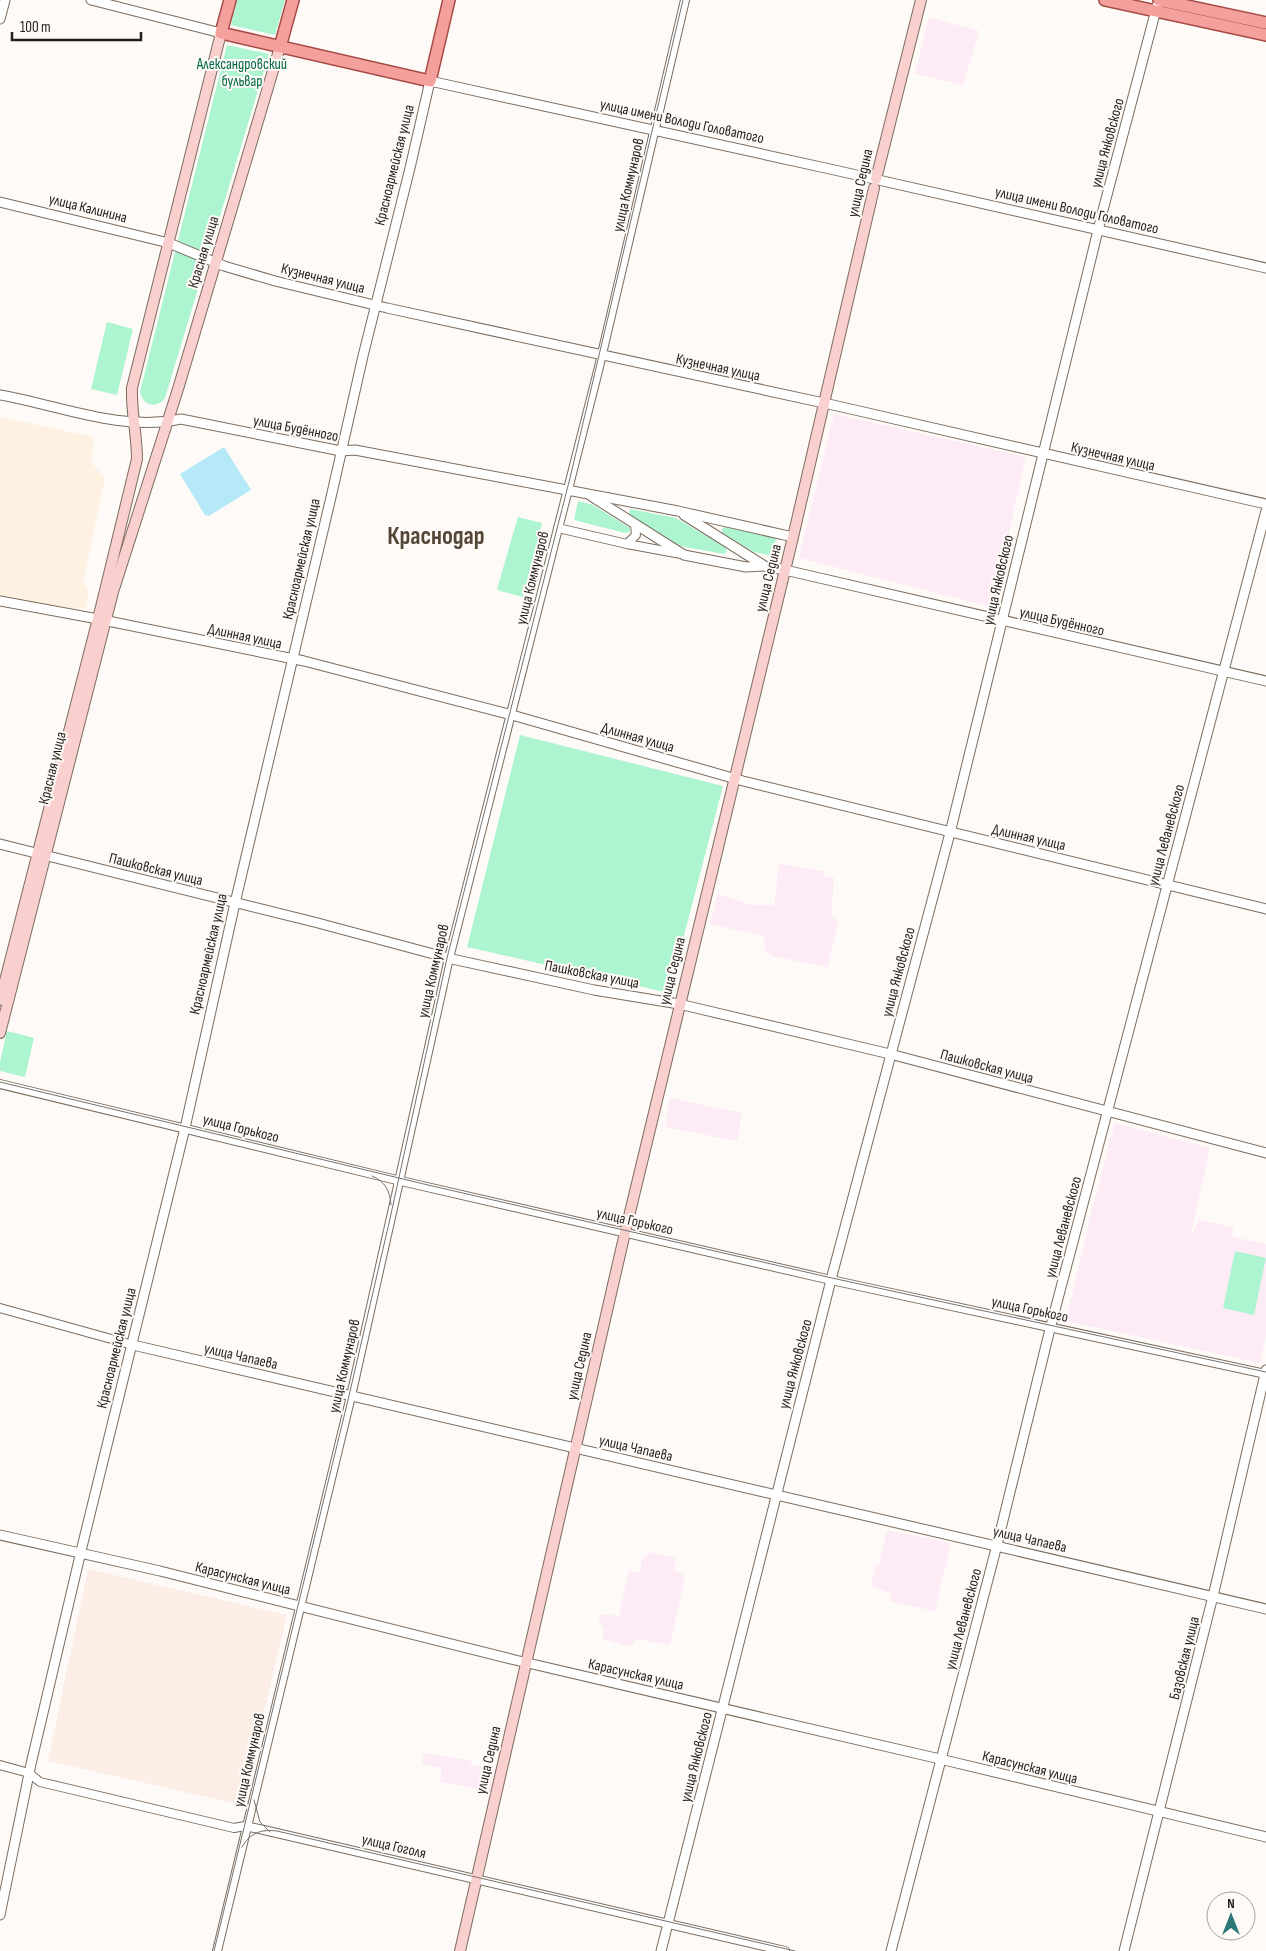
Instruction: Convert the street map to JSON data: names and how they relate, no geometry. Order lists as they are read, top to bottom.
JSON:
{
  "streets": {
    "main road": [
      "улица имени Володи Головатого",
      "Красноармейская улица",
      "улица Седина",
      "Красная улица"
    ],
    "street": [
      "улица Янковского",
      "улица Коммунаров",
      "улица Калинина",
      "Кузнечная улица",
      "улица Будённого",
      "Длинная улица",
      "улица Леваневского",
      "Пашковская улица",
      "улица Горького",
      "улица Чапаева",
      "Карасунская улица",
      "Базовская улица",
      "улица Гоголя"
    ]
  },
  "crossings": [
    ["улица имени Володи Головатого", "улица Янковского"],
    ["улица имени Володи Головатого", "Красноармейская улица"],
    ["улица имени Володи Головатого", "улица Седина"],
    ["улица имени Володи Головатого", "улица Коммунаров"],
    ["улица имени Володи Головатого", "Красная улица"],
    ["улица Янковского", "Кузнечная улица"],
    ["улица Янковского", "улица Будённого"],
    ["улица Янковского", "Длинная улица"],
    ["улица Янковского", "Пашковская улица"],
    ["улица Янковского", "улица Горького"],
    ["улица Янковского", "улица Чапаева"],
    ["улица Янковского", "Карасунская улица"],
    ["улица Янковского", "улица Гоголя"],
    ["Красноармейская улица", "Кузнечная улица"],
    ["Красноармейская улица", "улица Будённого"],
    ["Красноармейская улица", "Длинная улица"],
    ["Красноармейская улица", "Пашковская улица"],
    ["Красноармейская улица", "улица Горького"],
    ["Красноармейская улица", "улица Чапаева"],
    ["Красноармейская улица", "Карасунская улица"],
    ["Красноармейская улица", "улица Гоголя"],
    ["улица Седина", "Кузнечная улица"],
    ["улица Седина", "улица Будённого"],
    ["улица Седина", "Длинная улица"],
    ["улица Седина", "Пашковская улица"],
    ["улица Седина", "улица Горького"],
    ["улица Седина", "улица Чапаева"],
    ["улица Седина", "Карасунская улица"],
    ["улица Седина", "улица Гоголя"],
    ["улица Коммунаров", "Кузнечная улица"],
    ["улица Коммунаров", "улица Будённого"],
    ["улица Коммунаров", "Длинная улица"],
    ["улица Коммунаров", "Пашковская улица"],
    ["улица Коммунаров", "улица Горького"],
    ["улица Коммунаров", "улица Чапаева"],
    ["улица Коммунаров", "Карасунская улица"],
    ["улица Коммунаров", "улица Гоголя"],
    ["улица Калинина", "Красная улица"],
    ["улица Калинина", "Кузнечная улица"],
    ["Красная улица", "Кузнечная улица"],
    ["Красная улица", "улица Будённого"],
    ["Красная улица", "Длинная улица"],
    ["Красная улица", "Пашковская улица"],
    ["улица Будённого", "улица Леваневского"],
    ["Длинная улица", "улица Леваневского"],
    ["улица Леваневского", "Пашковская улица"],
    ["улица Леваневского", "улица Горького"],
    ["улица Леваневского", "улица Чапаева"],
    ["улица Леваневского", "Карасунская улица"],
    ["улица Горького", "Базовская улица"],
    ["улица Чапаева", "Базовская улица"],
    ["Карасунская улица", "Базовская улица"]
  ],
  "districts": ["Краснодар"],
  "parks": ["Александровский бульвар"],
  "scale_bar": "100 m",
  "north": "top"
}
